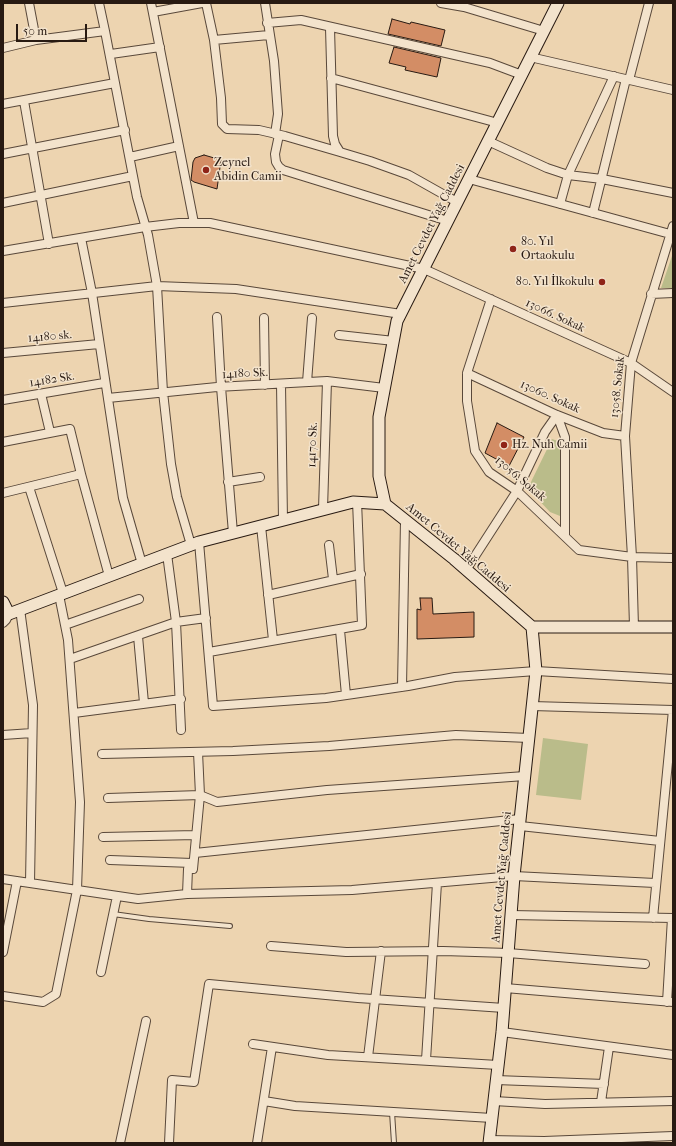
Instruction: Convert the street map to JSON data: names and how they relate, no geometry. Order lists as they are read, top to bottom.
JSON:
{
  "streets": {
    "main road": ["Amet Cevdet Yağ Caddesi"],
    "street": [
      "13066. Sokak",
      "14180 sk.",
      "14180 Sk.",
      "14182 Sk.",
      "13058. Sokak",
      "13060. Sokak",
      "14170 Sk.",
      "13056. Sokak"
    ]
  },
  "crossings": [
    ["Amet Cevdet Yağ Caddesi", "13066. Sokak"],
    ["Amet Cevdet Yağ Caddesi", "14180 Sk."],
    ["13066. Sokak", "13058. Sokak"],
    ["13066. Sokak", "13056. Sokak"],
    ["14180 Sk.", "14170 Sk."],
    ["13058. Sokak", "13060. Sokak"],
    ["13058. Sokak", "13056. Sokak"],
    ["13060. Sokak", "13056. Sokak"]
  ],
  "places": [
    "Zeynel Abidin Camii",
    "80. Yıl Ortaokulu",
    "80. Yıl İlkokulu",
    "Hz. Nuh Camii"
  ],
  "scale_bar": "50 m"
}
